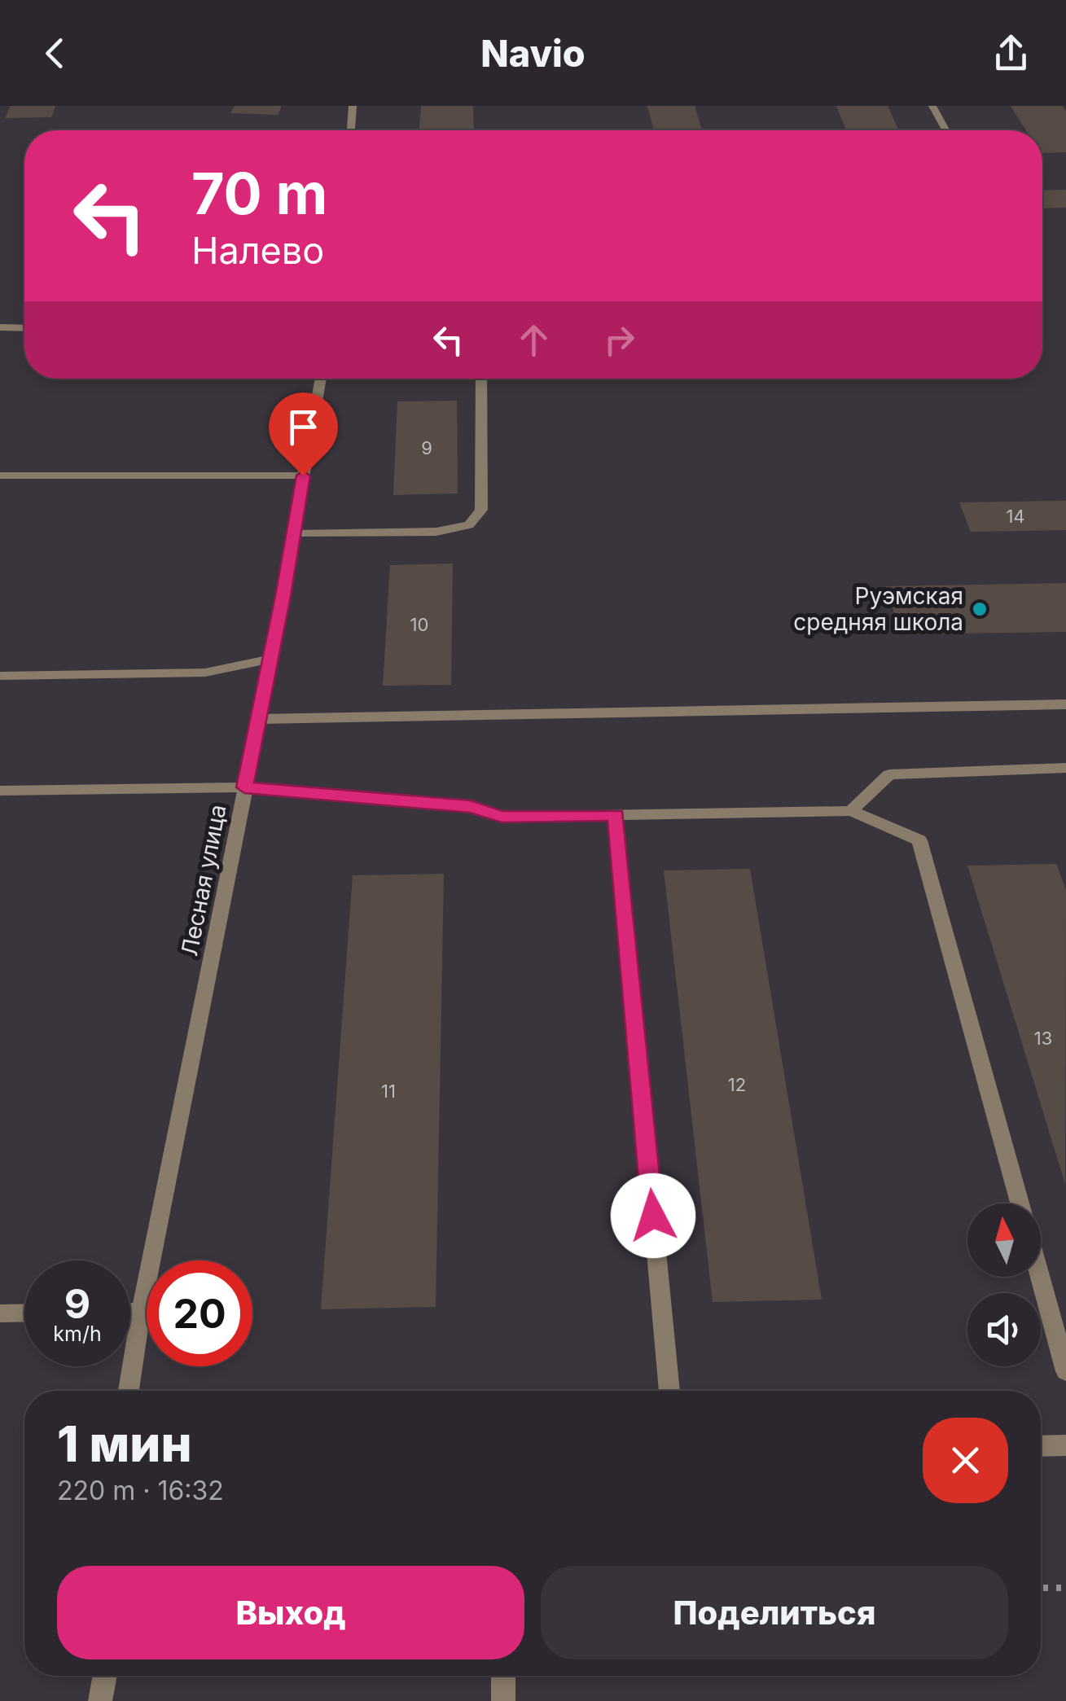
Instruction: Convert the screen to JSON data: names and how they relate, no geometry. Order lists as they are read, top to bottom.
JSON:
{
  "streets": {
    "street": ["Лесная улица"]
  },
  "places": ["Руэмская средняя школа"],
  "house_numbers": [
    "9",
    "14",
    "10",
    "13",
    "12",
    "11"
  ],
  "north": "top",
  "page": {
    "header": "Navio",
    "turn": ["70 m", "Налево"],
    "speed": "9 km/h",
    "limit": "20",
    "heading": ["1 мин", "220 m · 16:32"],
    "buttons": ["Выход", "Поделиться"]
  }
}
